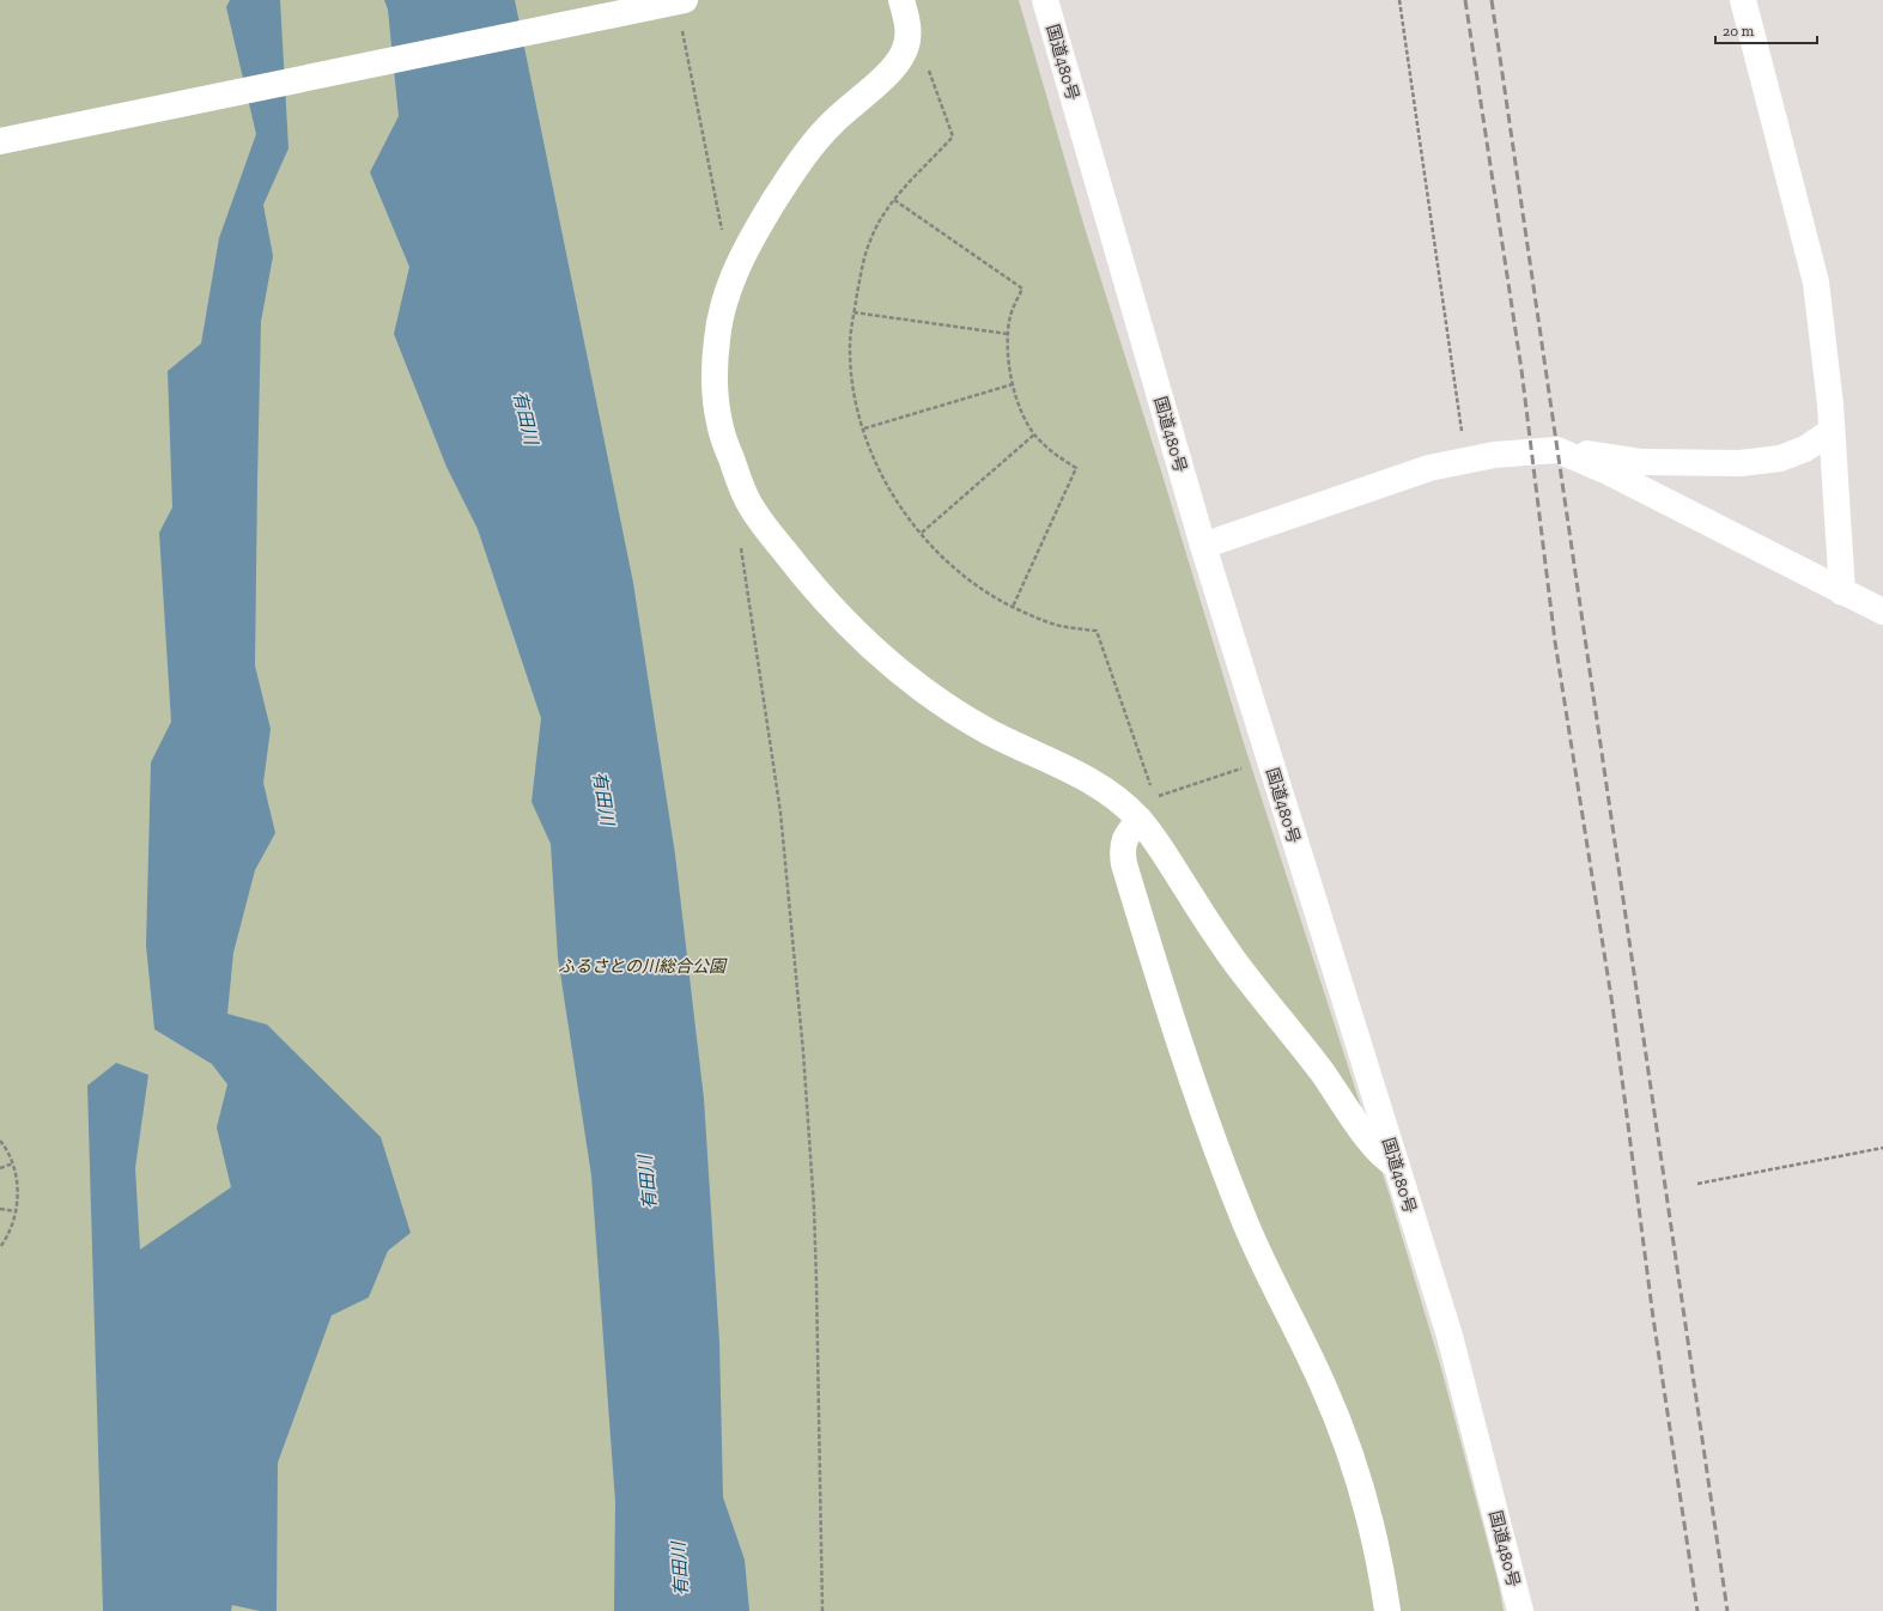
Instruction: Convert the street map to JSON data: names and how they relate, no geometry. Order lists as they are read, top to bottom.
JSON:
{
  "streets": {
    "main road": ["国道480号"]
  },
  "water": ["有田川"],
  "parks": ["ふるさとの川総合公園"],
  "scale_bar": "20 m"
}
